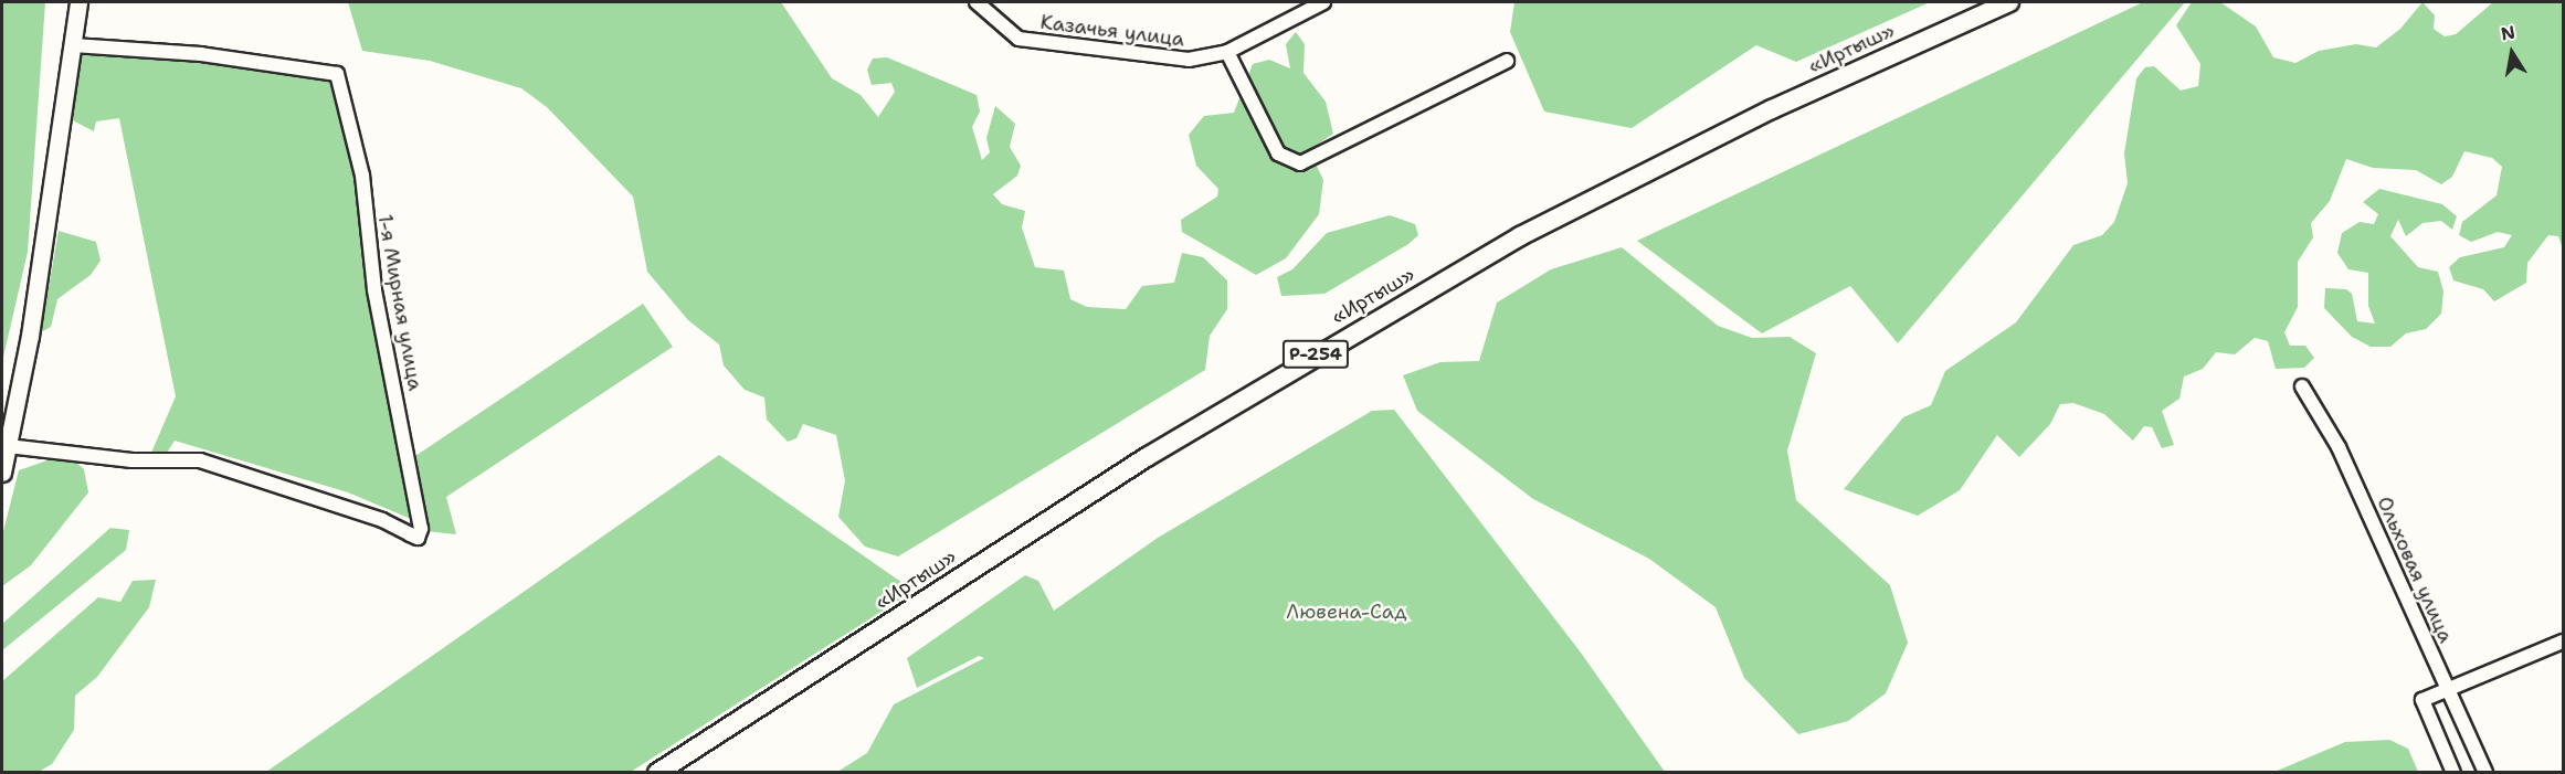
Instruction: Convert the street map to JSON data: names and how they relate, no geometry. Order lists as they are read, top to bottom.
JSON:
{
  "streets": {
    "highway": ["«Иртыш»", "Р-254"],
    "street": ["Казачья улица", "1-я Мирная улица", "Ольховая улица"]
  },
  "parks": ["Лювена-Сад"],
  "north": "top"
}
